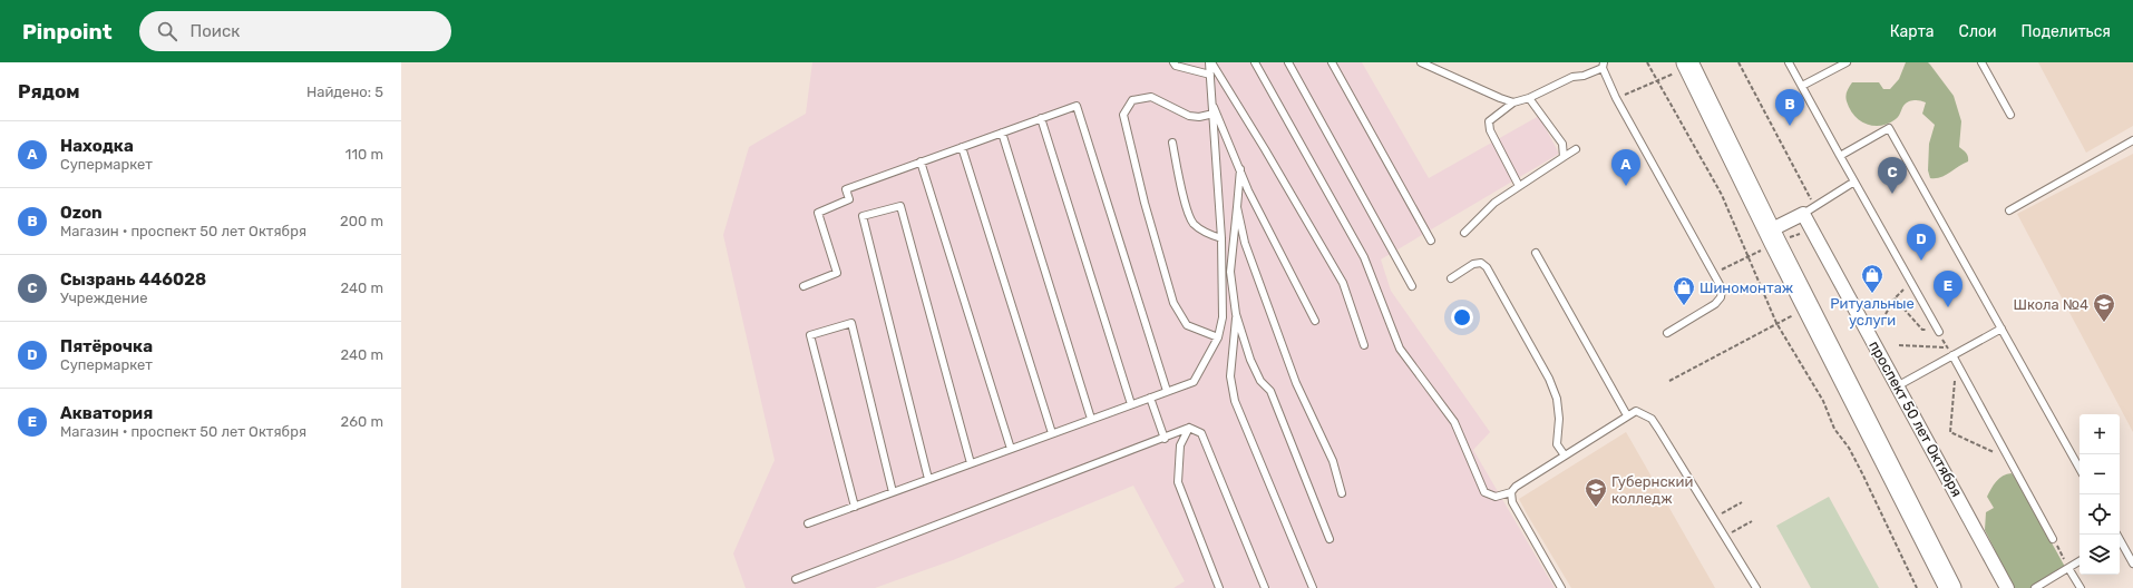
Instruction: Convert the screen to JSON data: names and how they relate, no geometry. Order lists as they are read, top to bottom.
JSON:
{
  "streets": {
    "street": ["проспект 50 лет Октября"]
  },
  "places": {
    "shop": ["Ритуальные услуги", "Шиномонтаж"],
    "school or university": ["Школа №4", "Губернский колледж"]
  },
  "page": {
    "header": "Pinpoint",
    "search": "Поиск",
    "nav": ["Карта", "Слои", "Поделиться"],
    "heading": ["Рядом", "Найдено: 5"],
    "pins": [
      "B",
      "A",
      "C",
      "D",
      "E"
    ],
    "list": [
      {
        "mark": "A",
        "name": "Находка",
        "note": "Супермаркет",
        "value": "110 m"
      },
      {
        "mark": "B",
        "name": "Ozon",
        "note": "Магазин · проспект 50 лет Октября",
        "value": "200 m"
      },
      {
        "mark": "C",
        "name": "Сызрань 446028",
        "note": "Учреждение",
        "value": "240 m"
      },
      {
        "mark": "D",
        "name": "Пятёрочка",
        "note": "Супермаркет",
        "value": "240 m"
      },
      {
        "mark": "E",
        "name": "Акватория",
        "note": "Магазин · проспект 50 лет Октября",
        "value": "260 m"
      }
    ],
    "map_buttons": ["+", "−"]
  }
}
